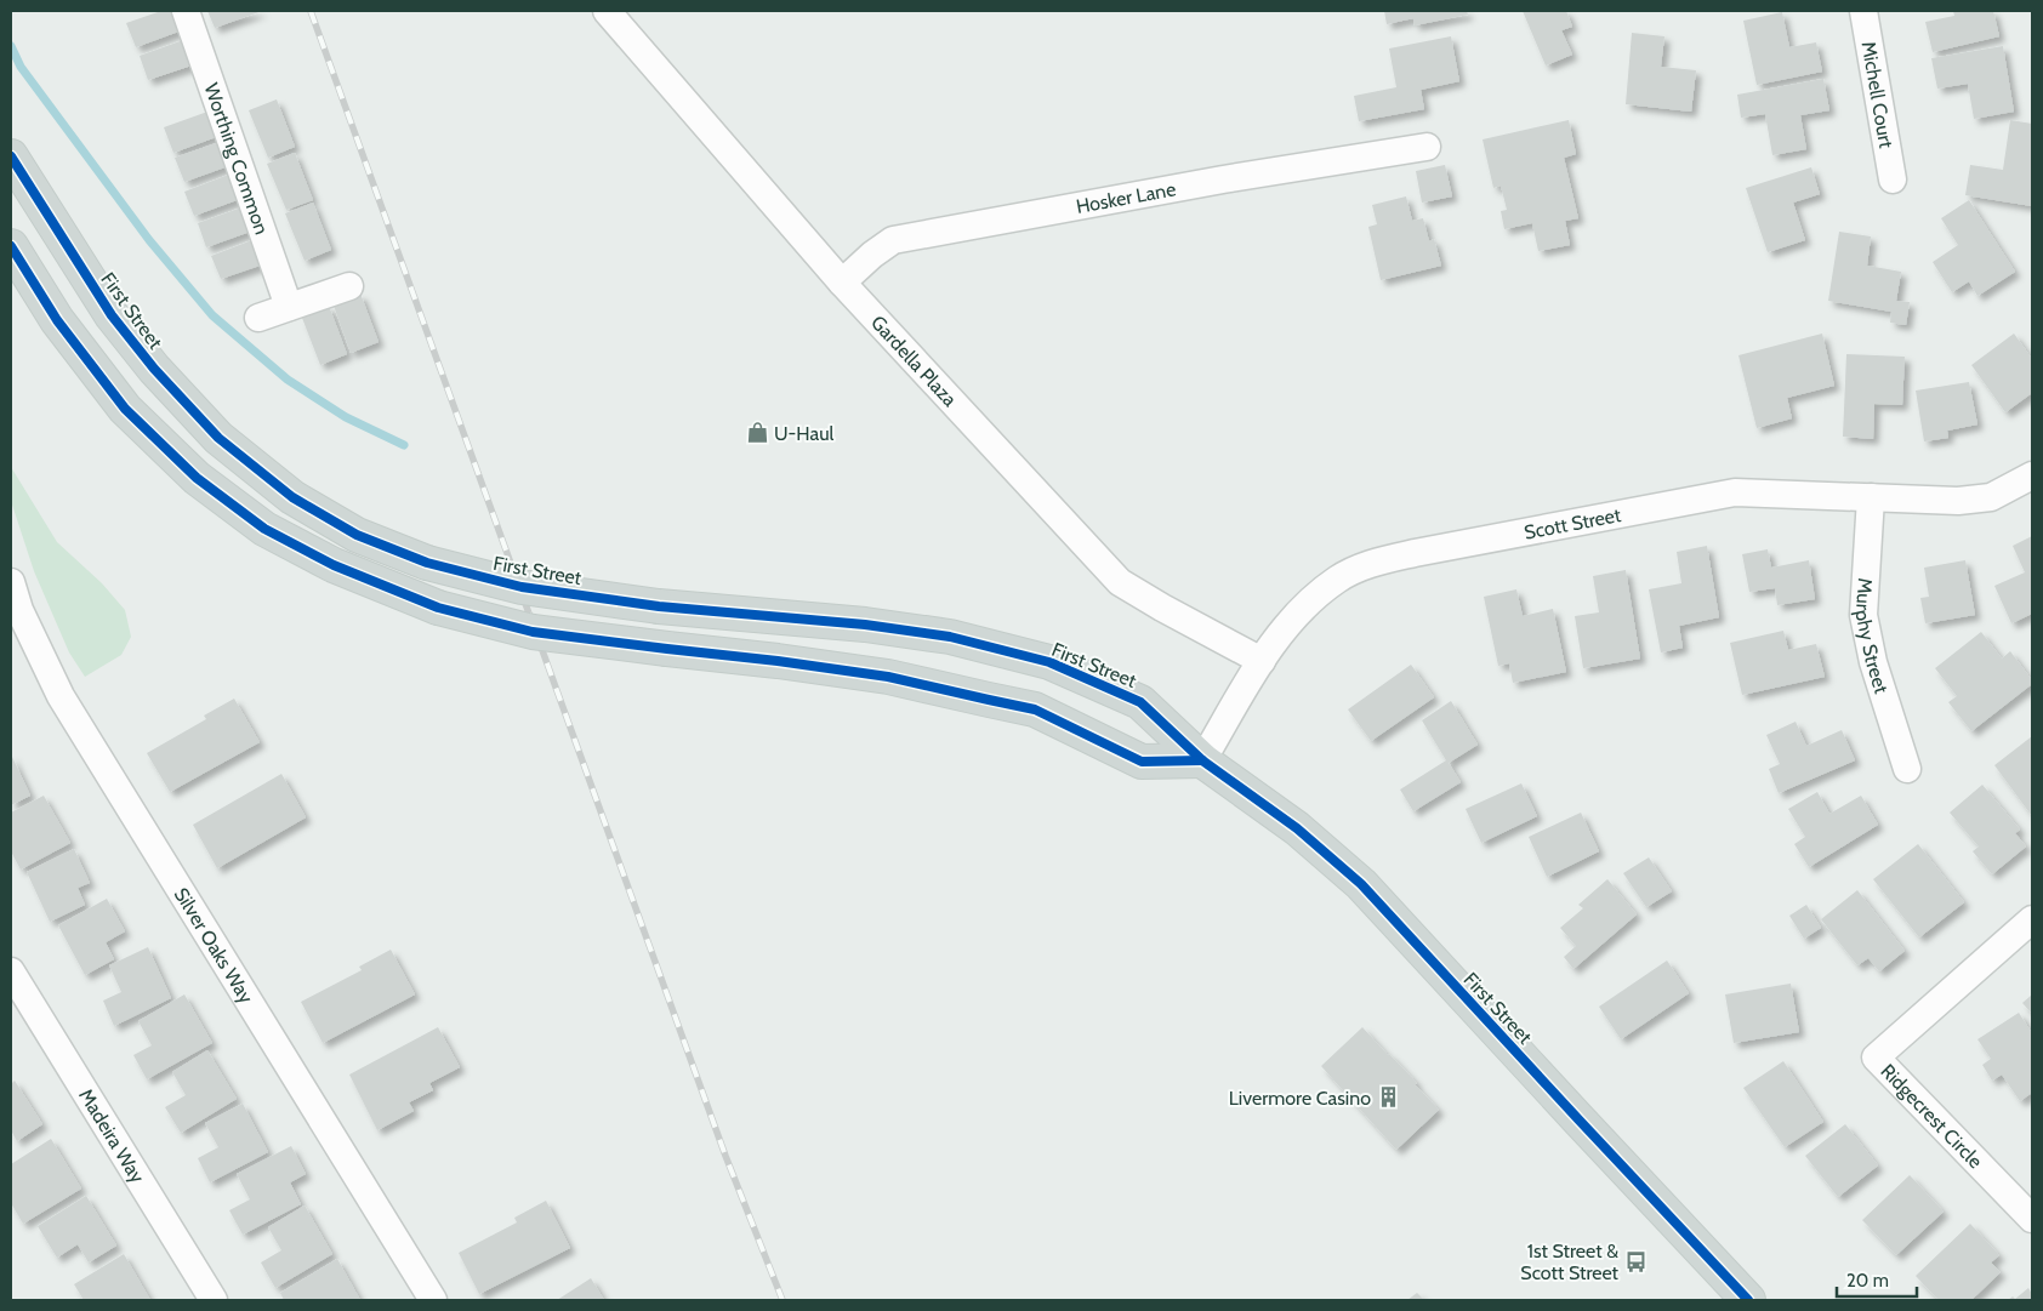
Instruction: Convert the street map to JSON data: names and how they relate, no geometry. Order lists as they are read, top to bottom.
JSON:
{
  "streets": {
    "main road": ["First Street"],
    "street": [
      "Michell Court",
      "Worthing Common",
      "Hosker Lane",
      "Gardella Plaza",
      "Scott Street",
      "Murphy Street",
      "Silver Oaks Way",
      "Ridgecrest Circle",
      "Madeira Way"
    ]
  },
  "crossings": [
    ["Hosker Lane", "Gardella Plaza"],
    ["First Street", "Scott Street"],
    ["Gardella Plaza", "Scott Street"],
    ["Scott Street", "Murphy Street"]
  ],
  "places": {
    "shop": ["U-Haul"],
    "building": ["Livermore Casino"],
    "bus stop": ["1st Street & Scott Street"]
  },
  "scale_bar": "20 m"
}
